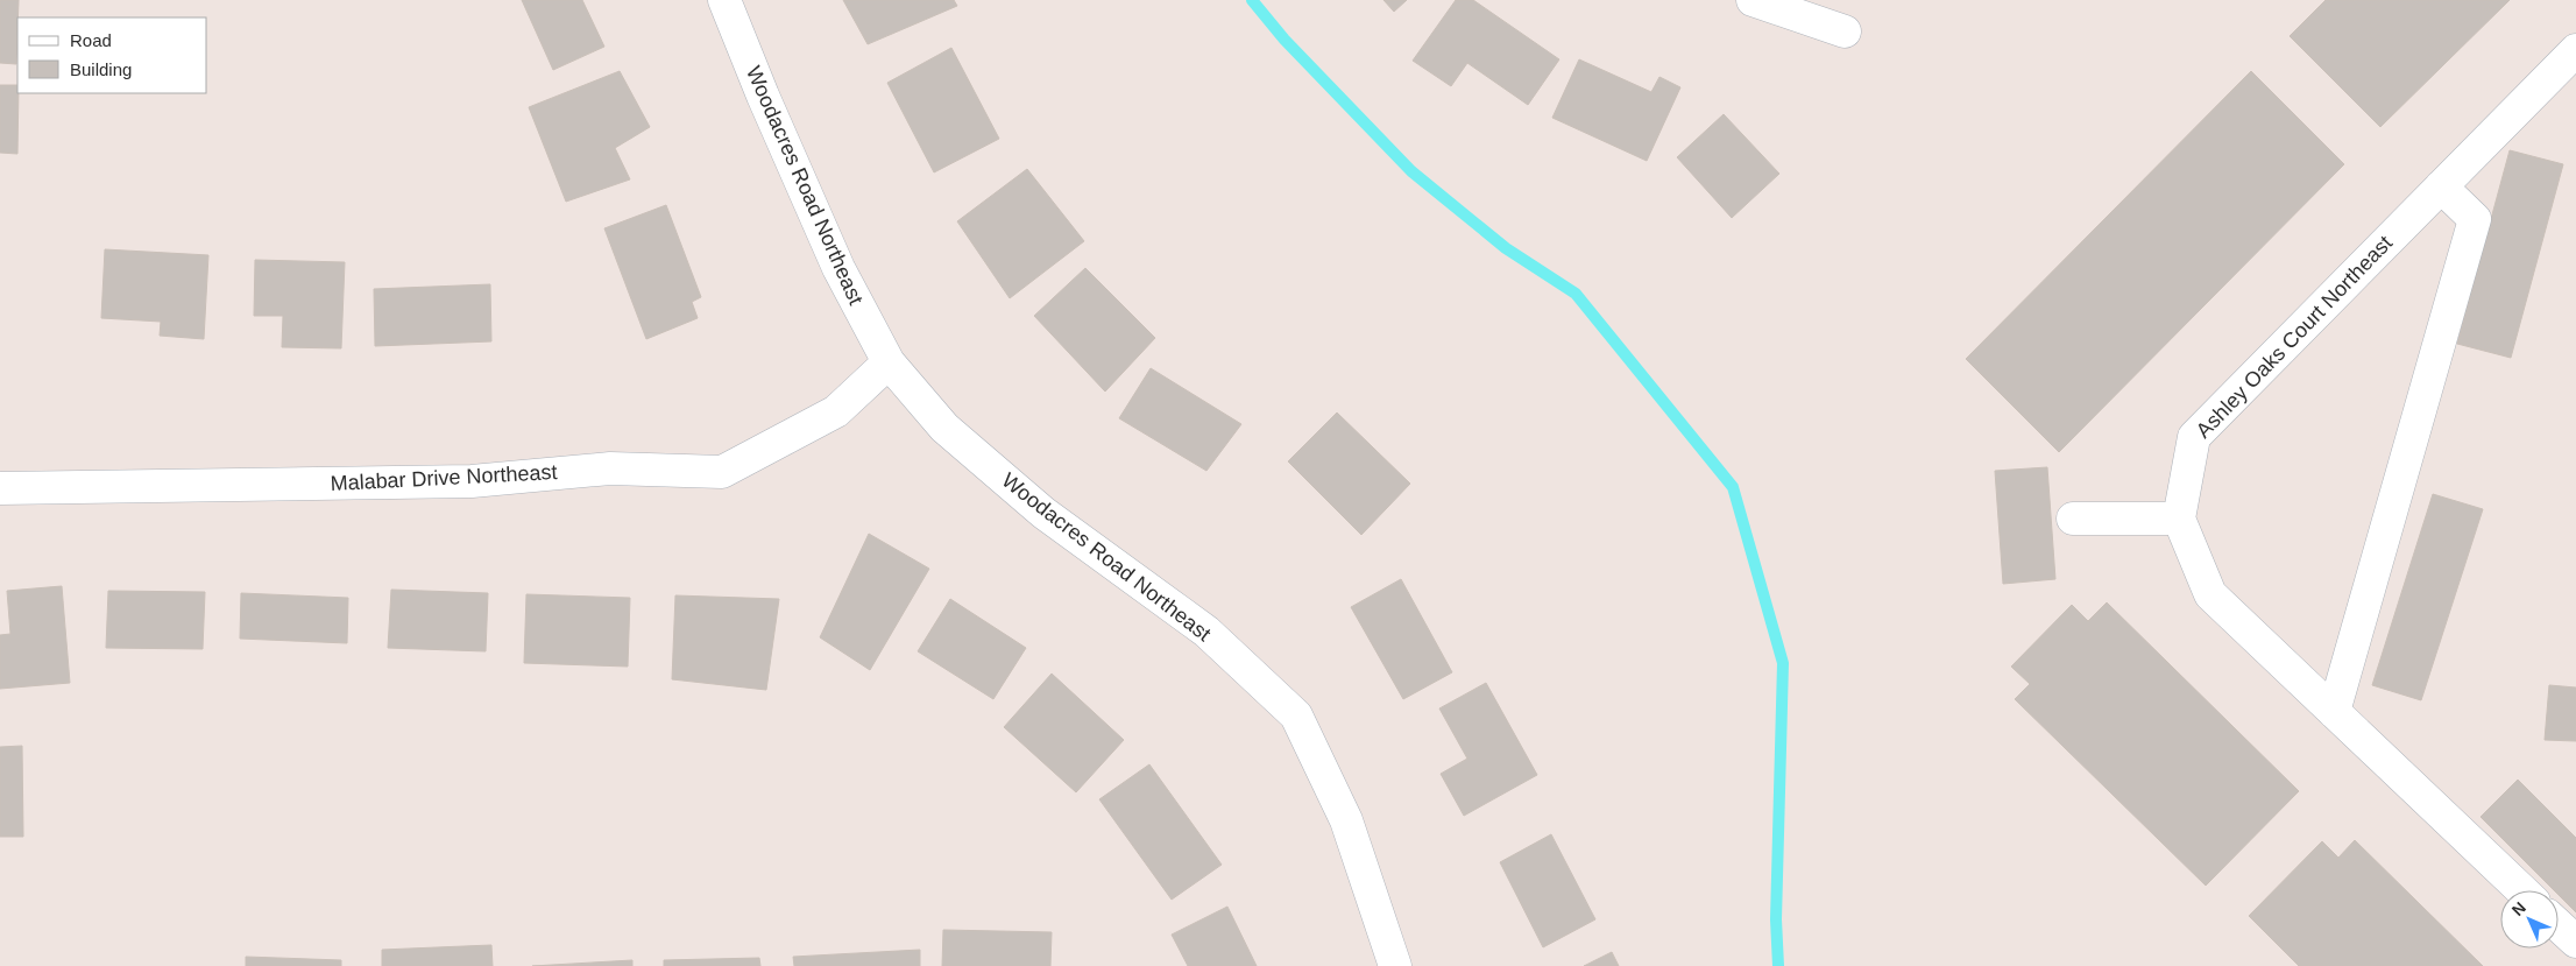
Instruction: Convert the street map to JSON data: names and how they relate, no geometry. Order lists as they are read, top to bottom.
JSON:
{
  "streets": {
    "street": ["Woodacres Road Northeast", "Ashley Oaks Court Northeast", "Malabar Drive Northeast"]
  },
  "crossings": [
    ["Woodacres Road Northeast", "Malabar Drive Northeast"]
  ],
  "legend": ["Road", "Building"],
  "north": "top left"
}
